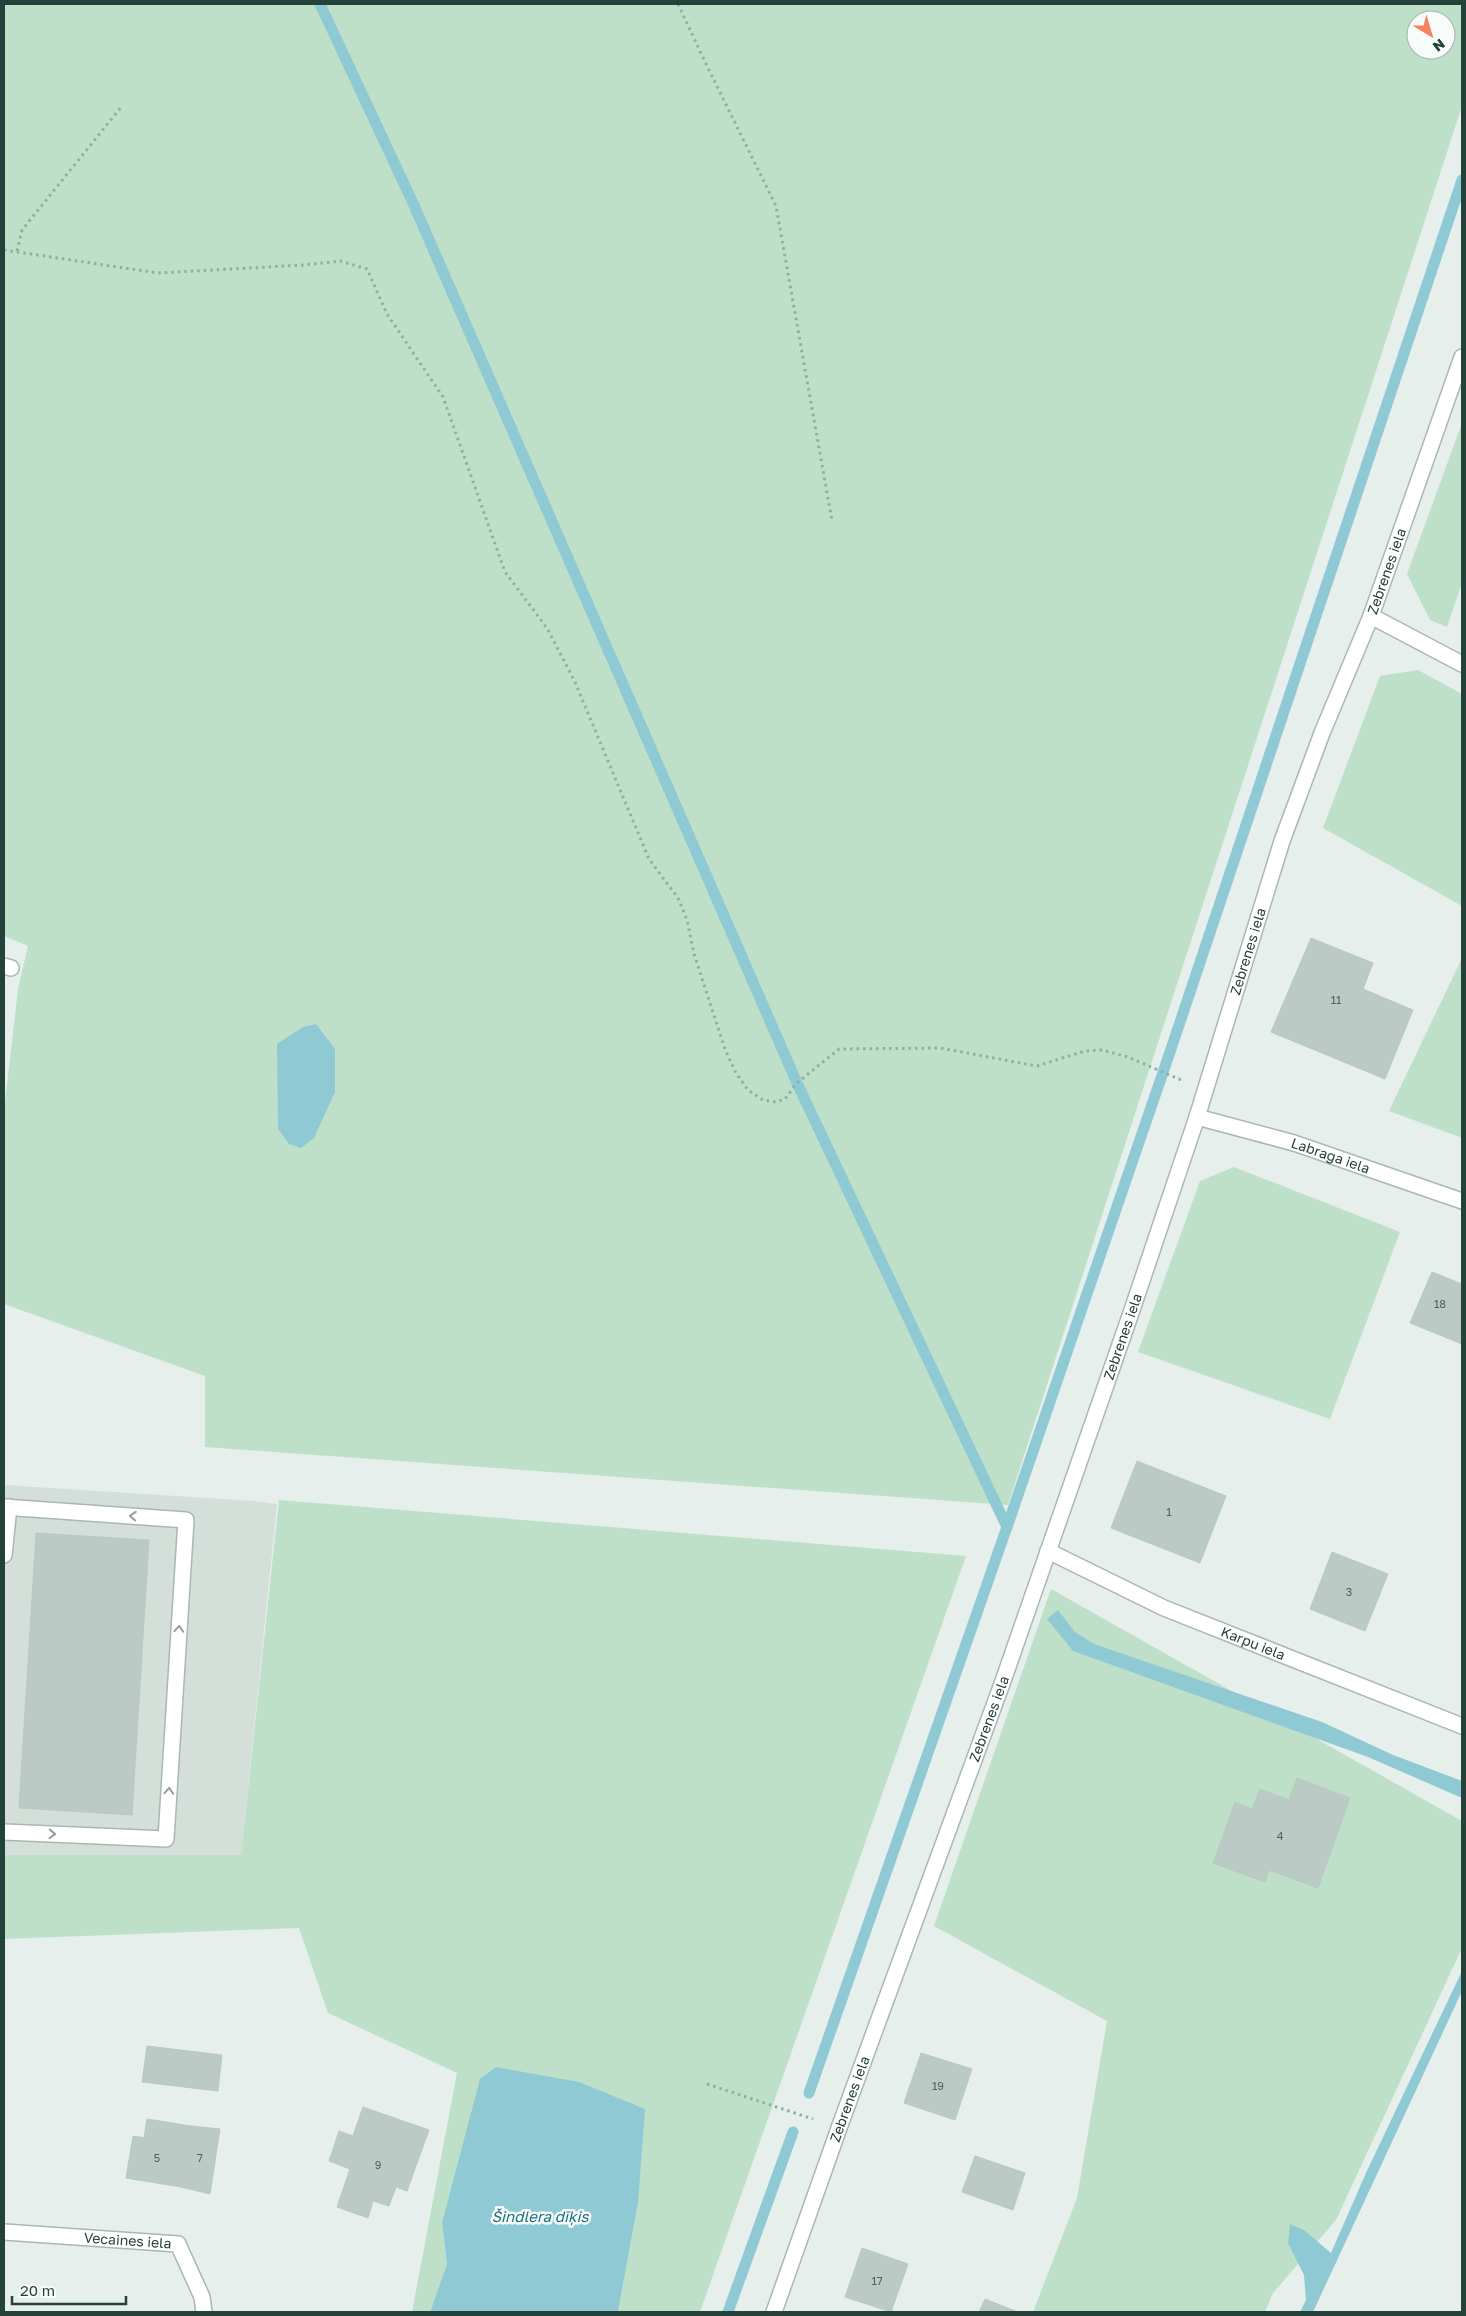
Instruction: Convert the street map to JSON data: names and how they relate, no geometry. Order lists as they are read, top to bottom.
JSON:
{
  "streets": {
    "street": [
      "Zebrenes iela",
      "Labraga iela",
      "Karpu iela",
      "Vecaines iela"
    ]
  },
  "crossings": [
    ["Zebrenes iela", "Labraga iela"],
    ["Zebrenes iela", "Karpu iela"]
  ],
  "water": ["Šindlera dīķis"],
  "house_numbers": [
    "11",
    "18",
    "1",
    "3",
    "4",
    "19",
    "5",
    "7",
    "9",
    "17"
  ],
  "scale_bar": "20 m",
  "north": "bottom right"
}
